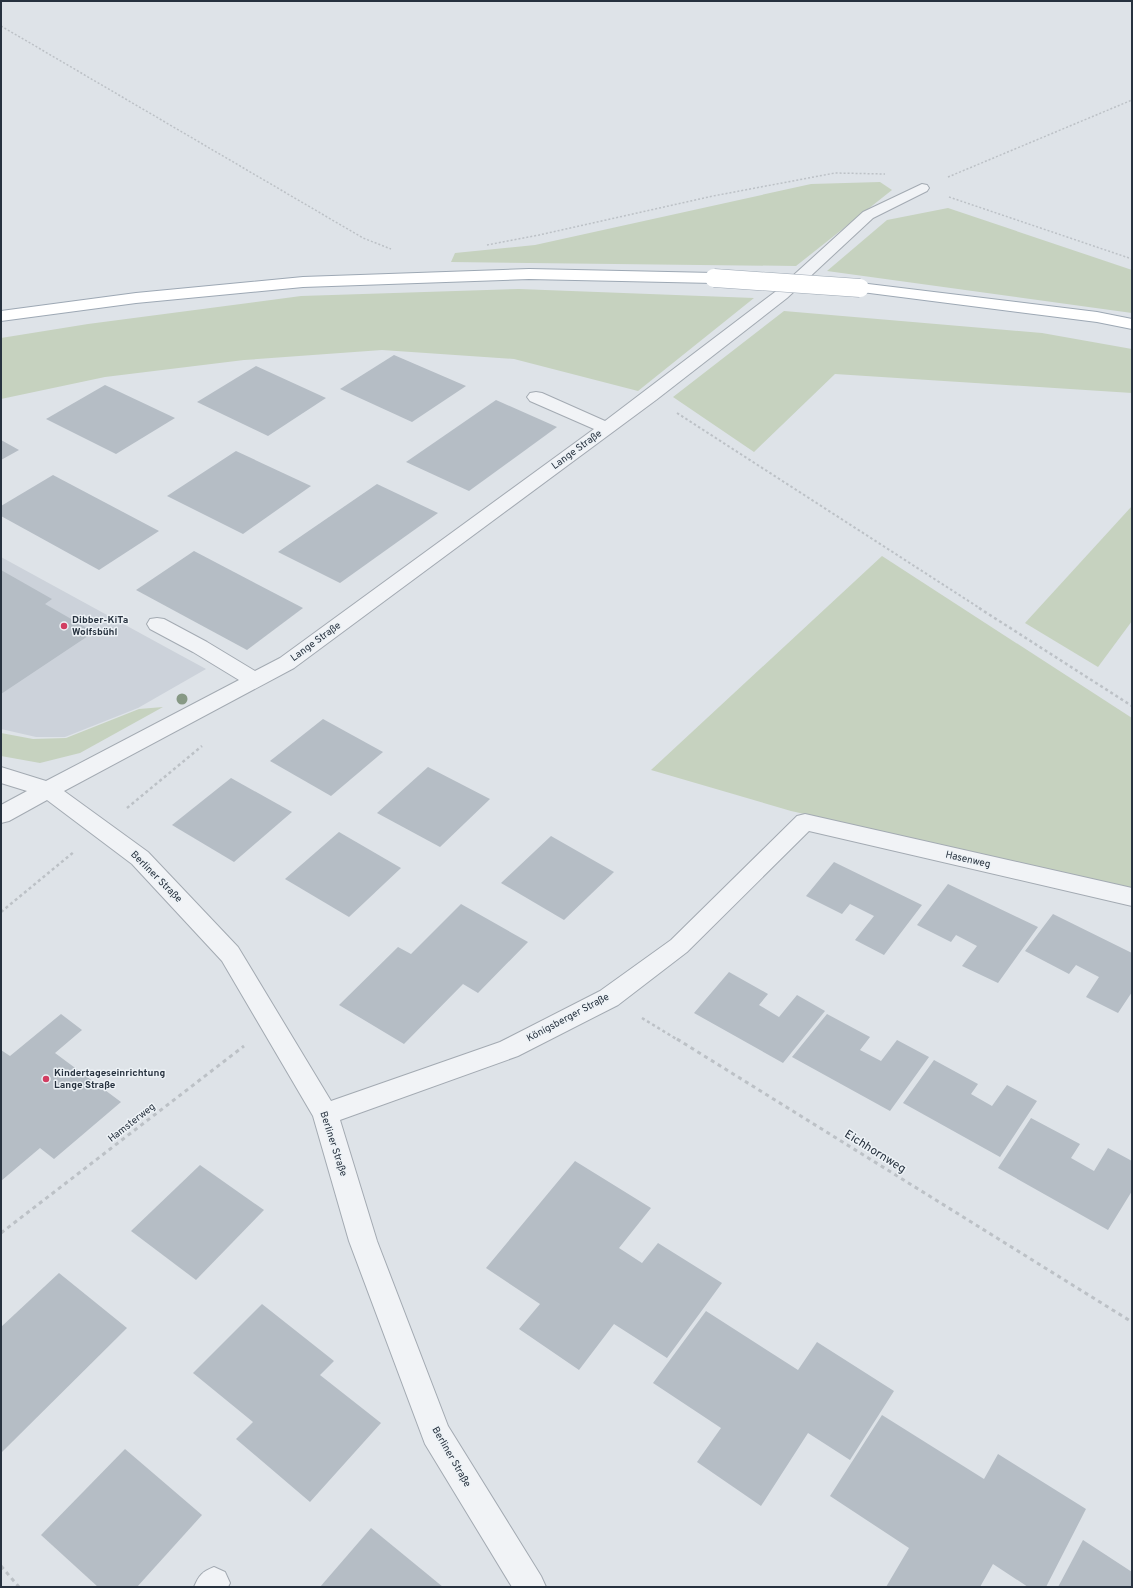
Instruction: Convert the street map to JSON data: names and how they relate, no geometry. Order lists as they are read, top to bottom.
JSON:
{
  "streets": {
    "street": [
      "Lange Straße",
      "Hasenweg",
      "Berliner Straße",
      "Königsberger Straße"
    ],
    "path": ["Hamsterweg", "Eichhornweg"]
  },
  "crossings": [
    ["Lange Straße", "Berliner Straße"],
    ["Hasenweg", "Königsberger Straße"],
    ["Berliner Straße", "Königsberger Straße"],
    ["Berliner Straße", "Hamsterweg"],
    ["Königsberger Straße", "Eichhornweg"]
  ],
  "places": ["Dibber-KiTa Wolfsbühl", "Kindertageseinrichtung Lange Straße"]
}
